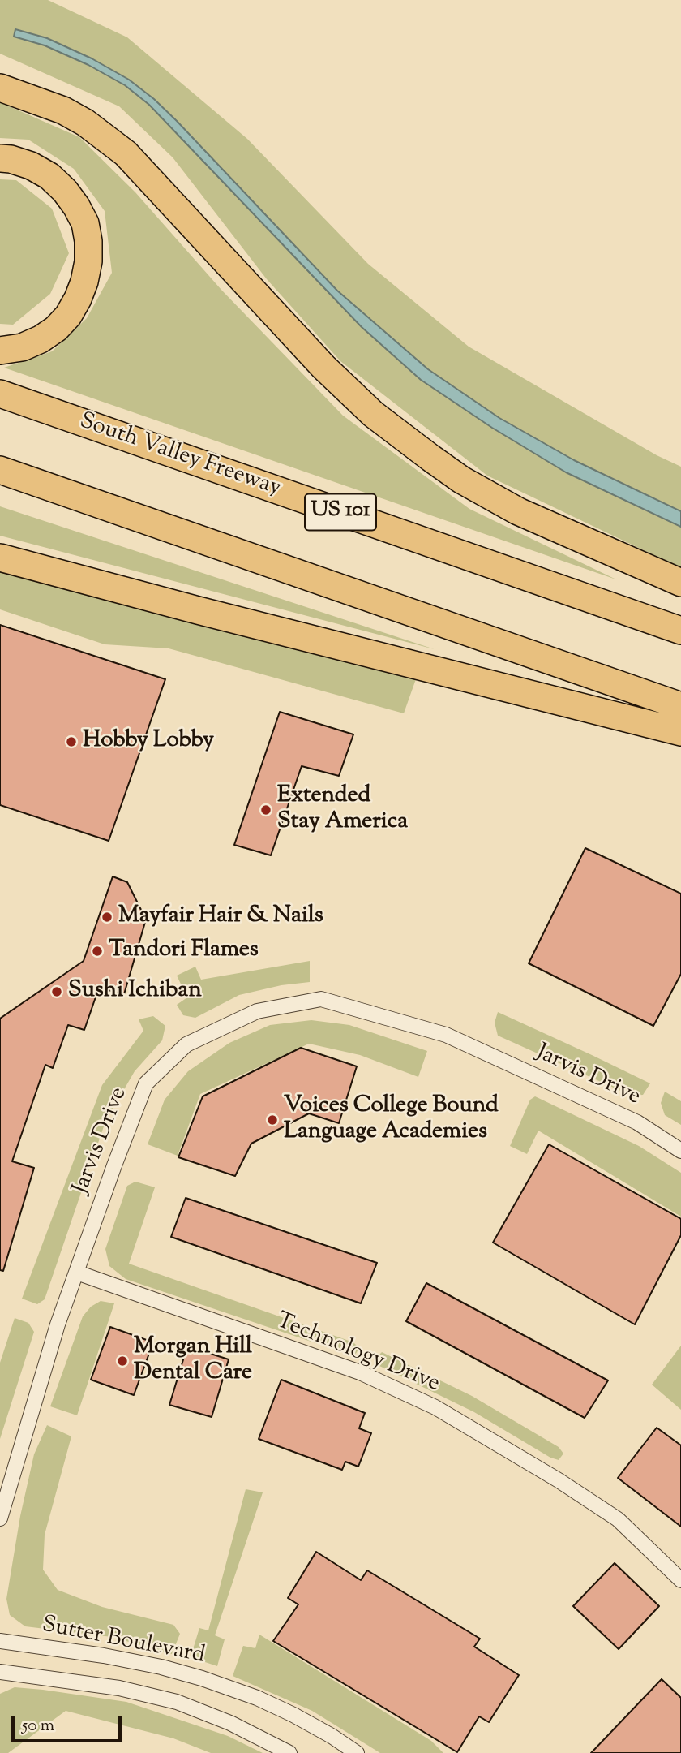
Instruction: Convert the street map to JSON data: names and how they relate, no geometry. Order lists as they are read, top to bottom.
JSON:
{
  "streets": {
    "highway": ["South Valley Freeway", "US 101"],
    "street": ["Jarvis Drive", "Technology Drive", "Sutter Boulevard"]
  },
  "crossings": [
    ["Jarvis Drive", "Technology Drive"]
  ],
  "places": [
    "Hobby Lobby",
    "Extended Stay America",
    "Mayfair Hair & Nails",
    "Tandori Flames",
    "Sushi Ichiban",
    "Voices College Bound Language Academies",
    "Morgan Hill Dental Care"
  ],
  "scale_bar": "50 m"
}
